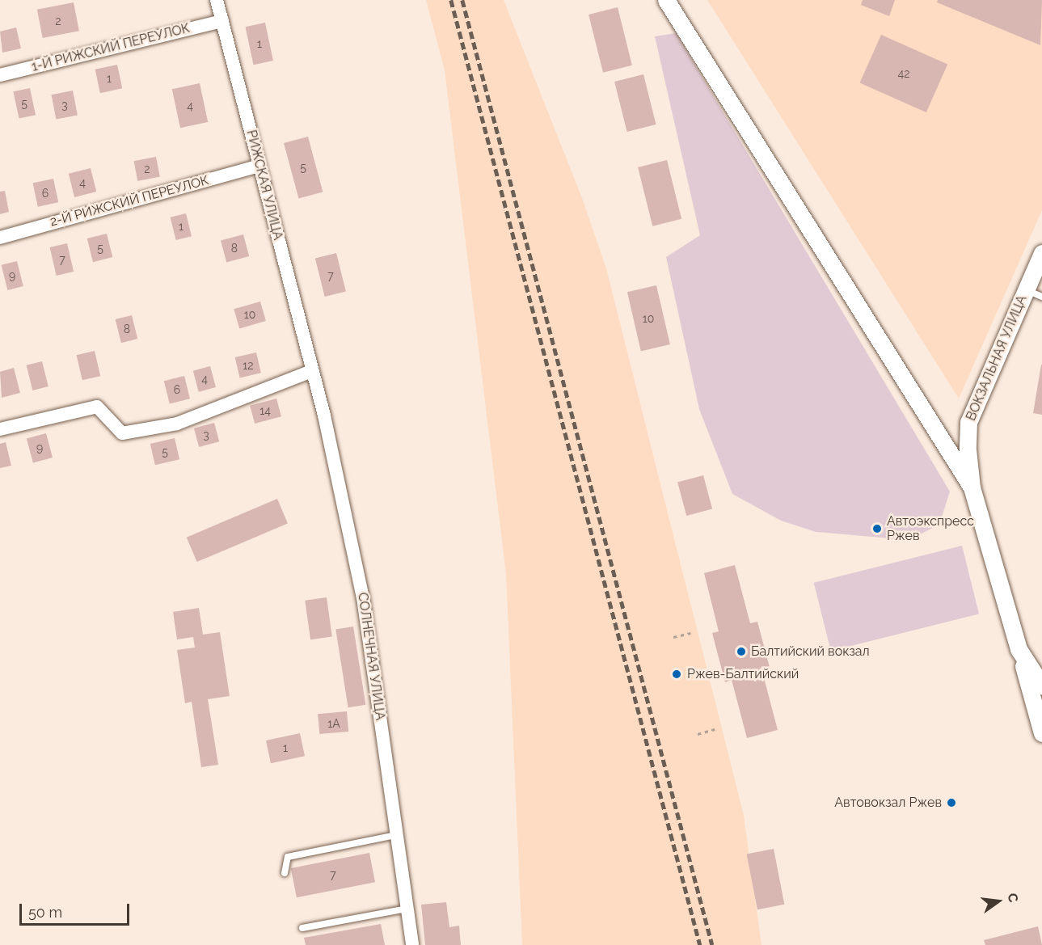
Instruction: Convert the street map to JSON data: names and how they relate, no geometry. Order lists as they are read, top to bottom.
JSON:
{
  "streets": {
    "street": [
      "1-Й РИЖСКИЙ ПЕРЕУЛОК",
      "РИЖСКАЯ УЛИЦА",
      "2-Й РИЖСКИЙ ПЕРЕУЛОК",
      "ВОКЗАЛЬНАЯ УЛИЦА",
      "СОЛНЕЧНАЯ УЛИЦА"
    ]
  },
  "crossings": [
    ["1-Й РИЖСКИЙ ПЕРЕУЛОК", "РИЖСКАЯ УЛИЦА"],
    ["РИЖСКАЯ УЛИЦА", "2-Й РИЖСКИЙ ПЕРЕУЛОК"],
    ["РИЖСКАЯ УЛИЦА", "СОЛНЕЧНАЯ УЛИЦА"]
  ],
  "places": [
    "Автоэкспресс Ржев",
    "Балтийский вокзал",
    "Ржев-Балтийский",
    "Автовокзал Ржев"
  ],
  "house_numbers": [
    "2",
    "1",
    "42",
    "1",
    "5",
    "3",
    "4",
    "5",
    "2",
    "4",
    "6",
    "1",
    "5",
    "8",
    "7",
    "9",
    "7",
    "10",
    "10",
    "8",
    "12",
    "4",
    "6",
    "14",
    "3",
    "9",
    "5",
    "1А",
    "1",
    "7"
  ],
  "scale_bar": "50 m",
  "north": "right"
}
